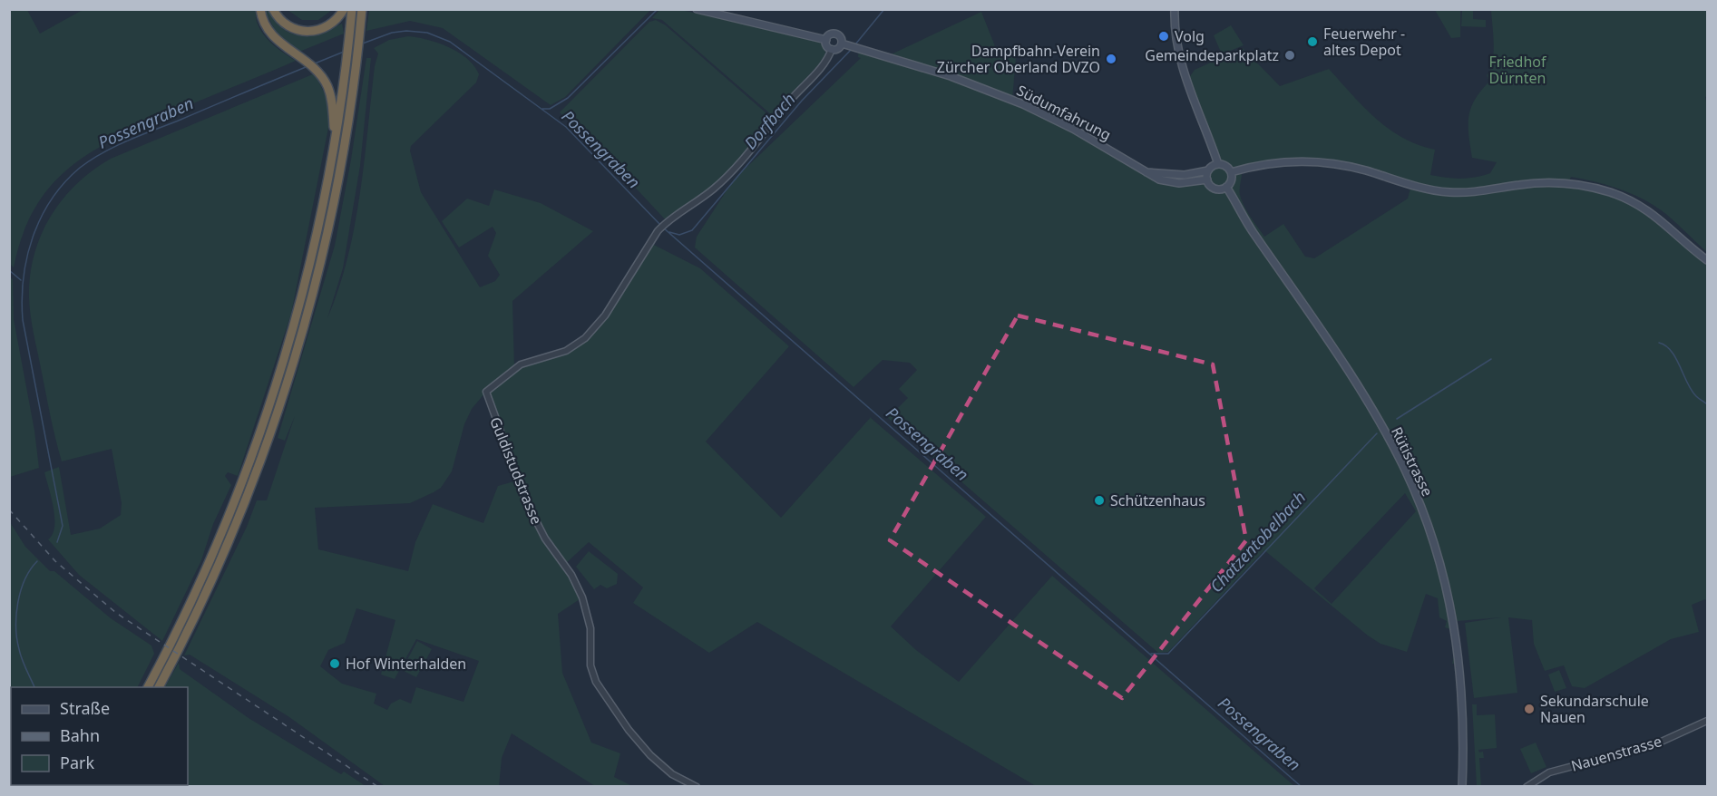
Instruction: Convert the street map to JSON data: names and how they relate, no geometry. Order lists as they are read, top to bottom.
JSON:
{
  "streets": {
    "main road": ["Südumfahrung", "Rütistrasse"],
    "street": ["Guldistudstrasse", "Nauenstrasse"]
  },
  "crossings": [
    ["Südumfahrung", "Rütistrasse"],
    ["Südumfahrung", "Guldistudstrasse"]
  ],
  "water": ["Dorfbach", "Possengraben", "Chatzentobelbach"],
  "parks": ["Friedhof Dürnten"],
  "places": [
    "Volg",
    "Feuerwehr - altes Depot",
    "Gemeindeparkplatz",
    "Dampfbahn-Verein Zürcher Oberland DVZO",
    "Schützenhaus",
    "Hof Winterhalden",
    "Sekundarschule Nauen"
  ],
  "legend": ["Straße", "Bahn", "Park"]
}
